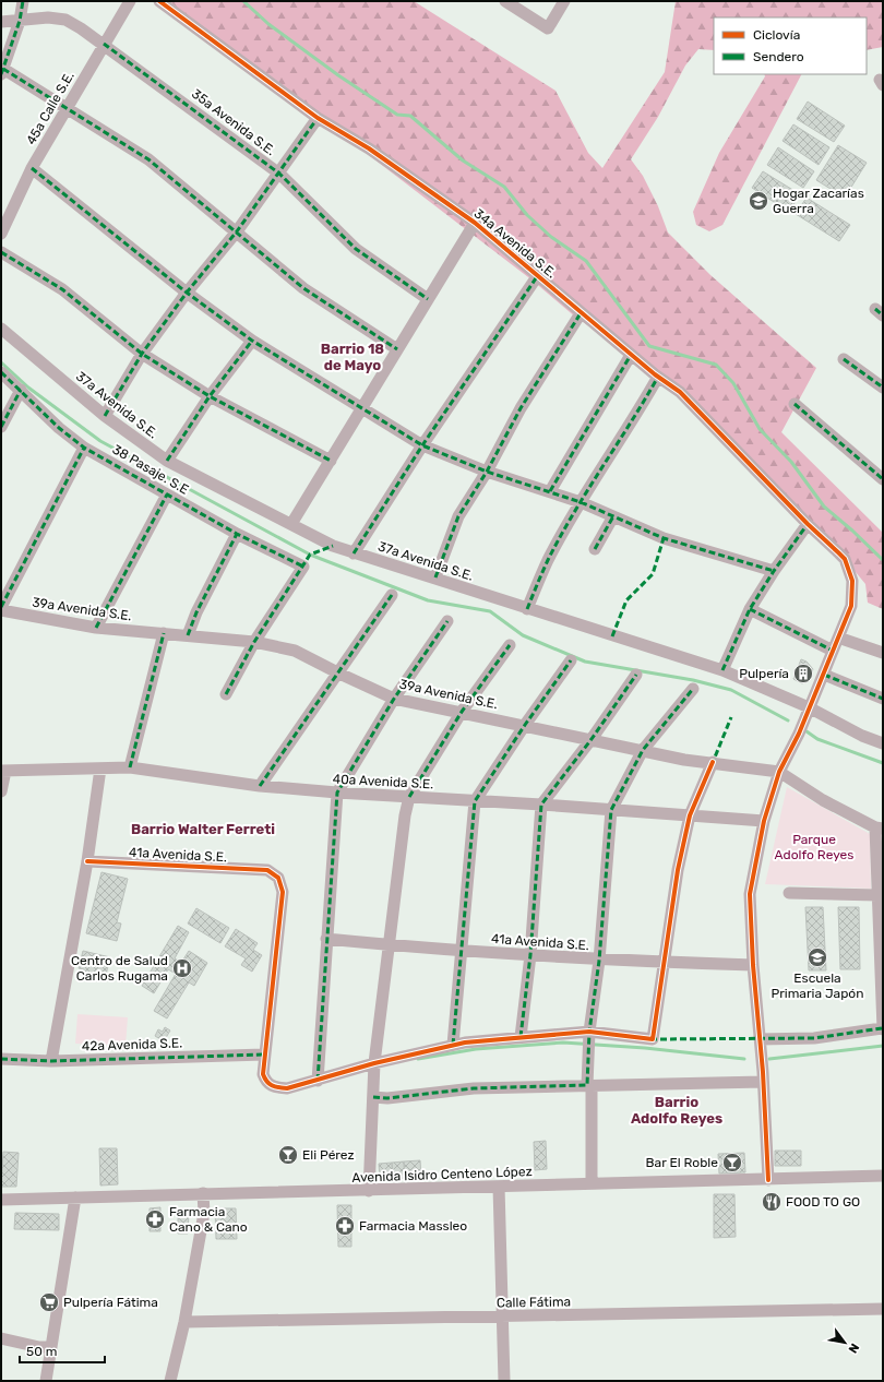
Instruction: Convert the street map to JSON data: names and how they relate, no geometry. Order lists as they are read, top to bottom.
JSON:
{
  "streets": {
    "street": [
      "45a Calle S.E.",
      "35a Avenida S.E.",
      "34a Avenida S.E.",
      "37a Avenida S.E.",
      "38 Pasaje. S.E",
      "39a Avenida S.E.",
      "40a Avenida S.E.",
      "41a Avenida S.E.",
      "42a Avenida S.E.",
      "Avenida Isidro Centeno López",
      "Calle Fátima"
    ]
  },
  "crossings": [
    ["45a Calle S.E.", "35a Avenida S.E."],
    ["34a Avenida S.E.", "37a Avenida S.E."],
    ["34a Avenida S.E.", "39a Avenida S.E."],
    ["34a Avenida S.E.", "40a Avenida S.E."],
    ["34a Avenida S.E.", "41a Avenida S.E."],
    ["34a Avenida S.E.", "Avenida Isidro Centeno López"],
    ["38 Pasaje. S.E", "39a Avenida S.E."],
    ["41a Avenida S.E.", "42a Avenida S.E."]
  ],
  "districts": ["Barrio 18 de Mayo", "Barrio Walter Ferreti", "Barrio Adolfo Reyes"],
  "parks": ["Parque Adolfo Reyes"],
  "places": {
    "school or university": ["Hogar Zacarías Guerra", "Escuela Primaria Japón"],
    "building": ["Pulpería"],
    "hospital": ["Centro de Salud Carlos Rugama"],
    "bar": ["Eli Pérez", "Bar El Roble"],
    "restaurant": ["FOOD TO GO"],
    "pharmacy": ["Farmacia Cano & Cano", "Farmacia Massleo"],
    "supermarket": ["Pulpería Fátima"]
  },
  "legend": ["Ciclovía", "Sendero"],
  "scale_bar": "50 m",
  "north": "bottom right"
}
